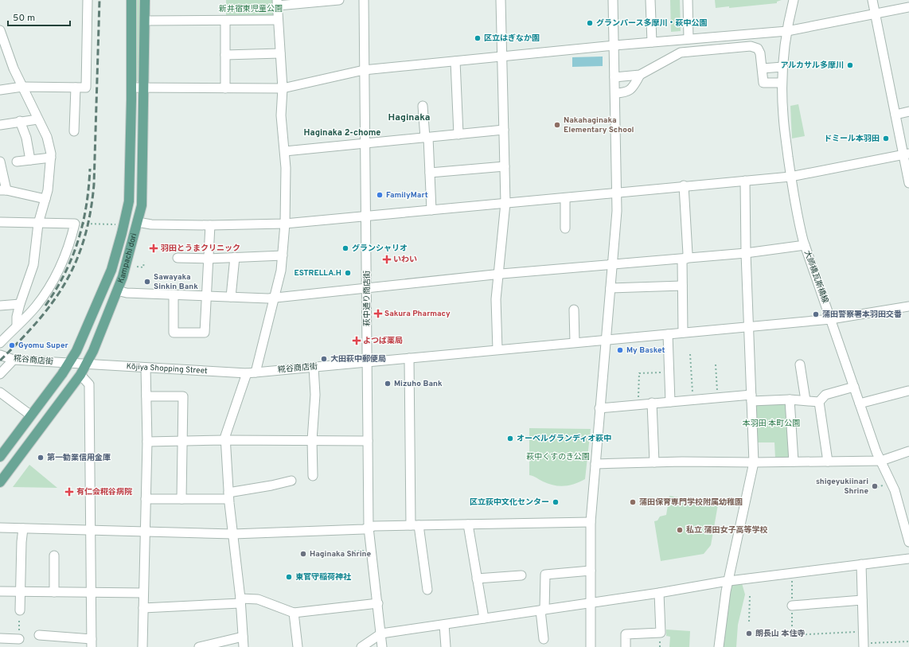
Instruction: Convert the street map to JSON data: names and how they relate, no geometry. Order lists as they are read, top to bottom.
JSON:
{
  "streets": {
    "main road": ["Kampachi dori"],
    "street": [
      "大師橋瓦斯橋線",
      "萩中通り商店街",
      "糀谷商店街",
      "Kōjiya Shopping Street"
    ]
  },
  "crossings": [
    ["Kampachi dori", "糀谷商店街"],
    ["Kampachi dori", "Kōjiya Shopping Street"],
    ["大師橋瓦斯橋線", "糀谷商店街"],
    ["萩中通り商店街", "糀谷商店街"],
    ["糀谷商店街", "Kōjiya Shopping Street"]
  ],
  "districts": ["Haginaka", "Haginaka 2-chome"],
  "parks": ["新井宿東児童公園", "本羽田 本町公園", "萩中くすのき公園"],
  "places": {
    "other": [
      "グランパース多摩川・萩中公園",
      "区立はぎなか園",
      "アルカサル多摩川",
      "Nakahaginaka Elementary School",
      "ドミール本羽田",
      "FamilyMart",
      "グランシャリオ",
      "ESTRELLA.H",
      "Sawayaka Sinkin Bank",
      "蒲田警察署本羽田交番",
      "Gyomu Super",
      "My Basket",
      "大田萩中郵便局",
      "Mizuho Bank",
      "オーベルグランディオ萩中",
      "第一勧業信用金庫",
      "shigeyukiinari Shrine",
      "区立荻中文化センター",
      "蒲田保育専門学校附属幼稚園",
      "私立 蒲田女子高等学校",
      "Haginaka Shrine",
      "東官守稲荷神社",
      "朗長山 本住寺"
    ],
    "health": [
      "羽田とうまクリニック",
      "いわい",
      "Sakura Pharmacy",
      "よつば薬局",
      "有仁会糀谷病院"
    ]
  },
  "scale_bar": "50 m"
}
